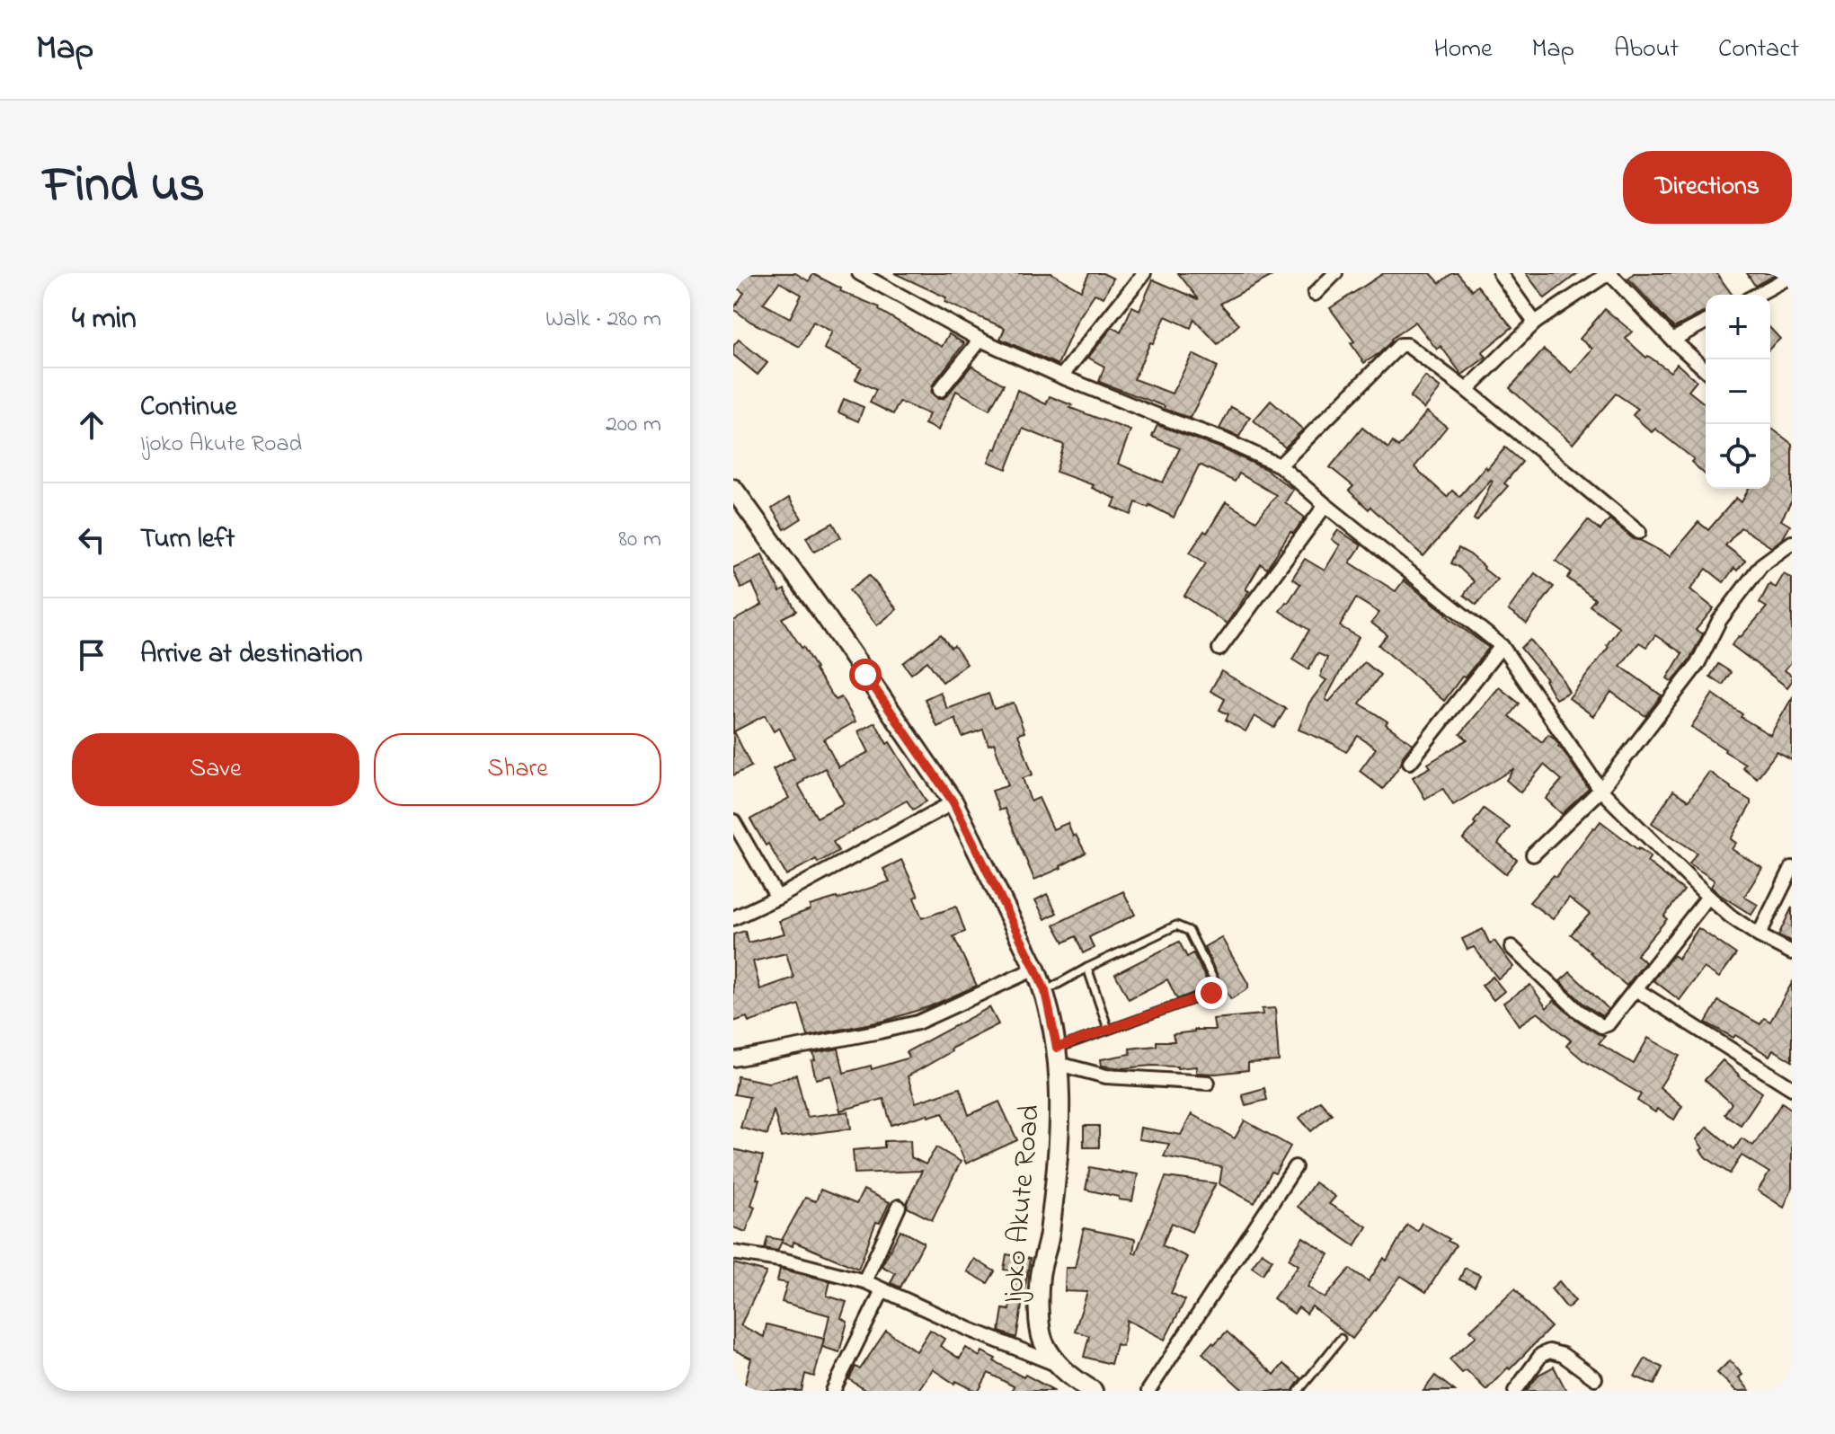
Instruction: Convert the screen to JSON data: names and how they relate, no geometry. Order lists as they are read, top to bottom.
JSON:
{
  "streets": {
    "main road": ["Ijoko Akute Road"]
  },
  "page": {
    "header": "Map",
    "nav": [
      "Home",
      "Map",
      "About",
      "Contact"
    ],
    "title": "Find us",
    "buttons": [
      "Directions",
      ["Save", "Share"]
    ],
    "heading": ["4 min", "Walk · 280 m"],
    "map_buttons": ["+", "−"],
    "list": [
      ["Continue", "Ijoko Akute Road", "200 m"],
      ["Turn left", "80 m"],
      "Arrive at destination"
    ]
  }
}
